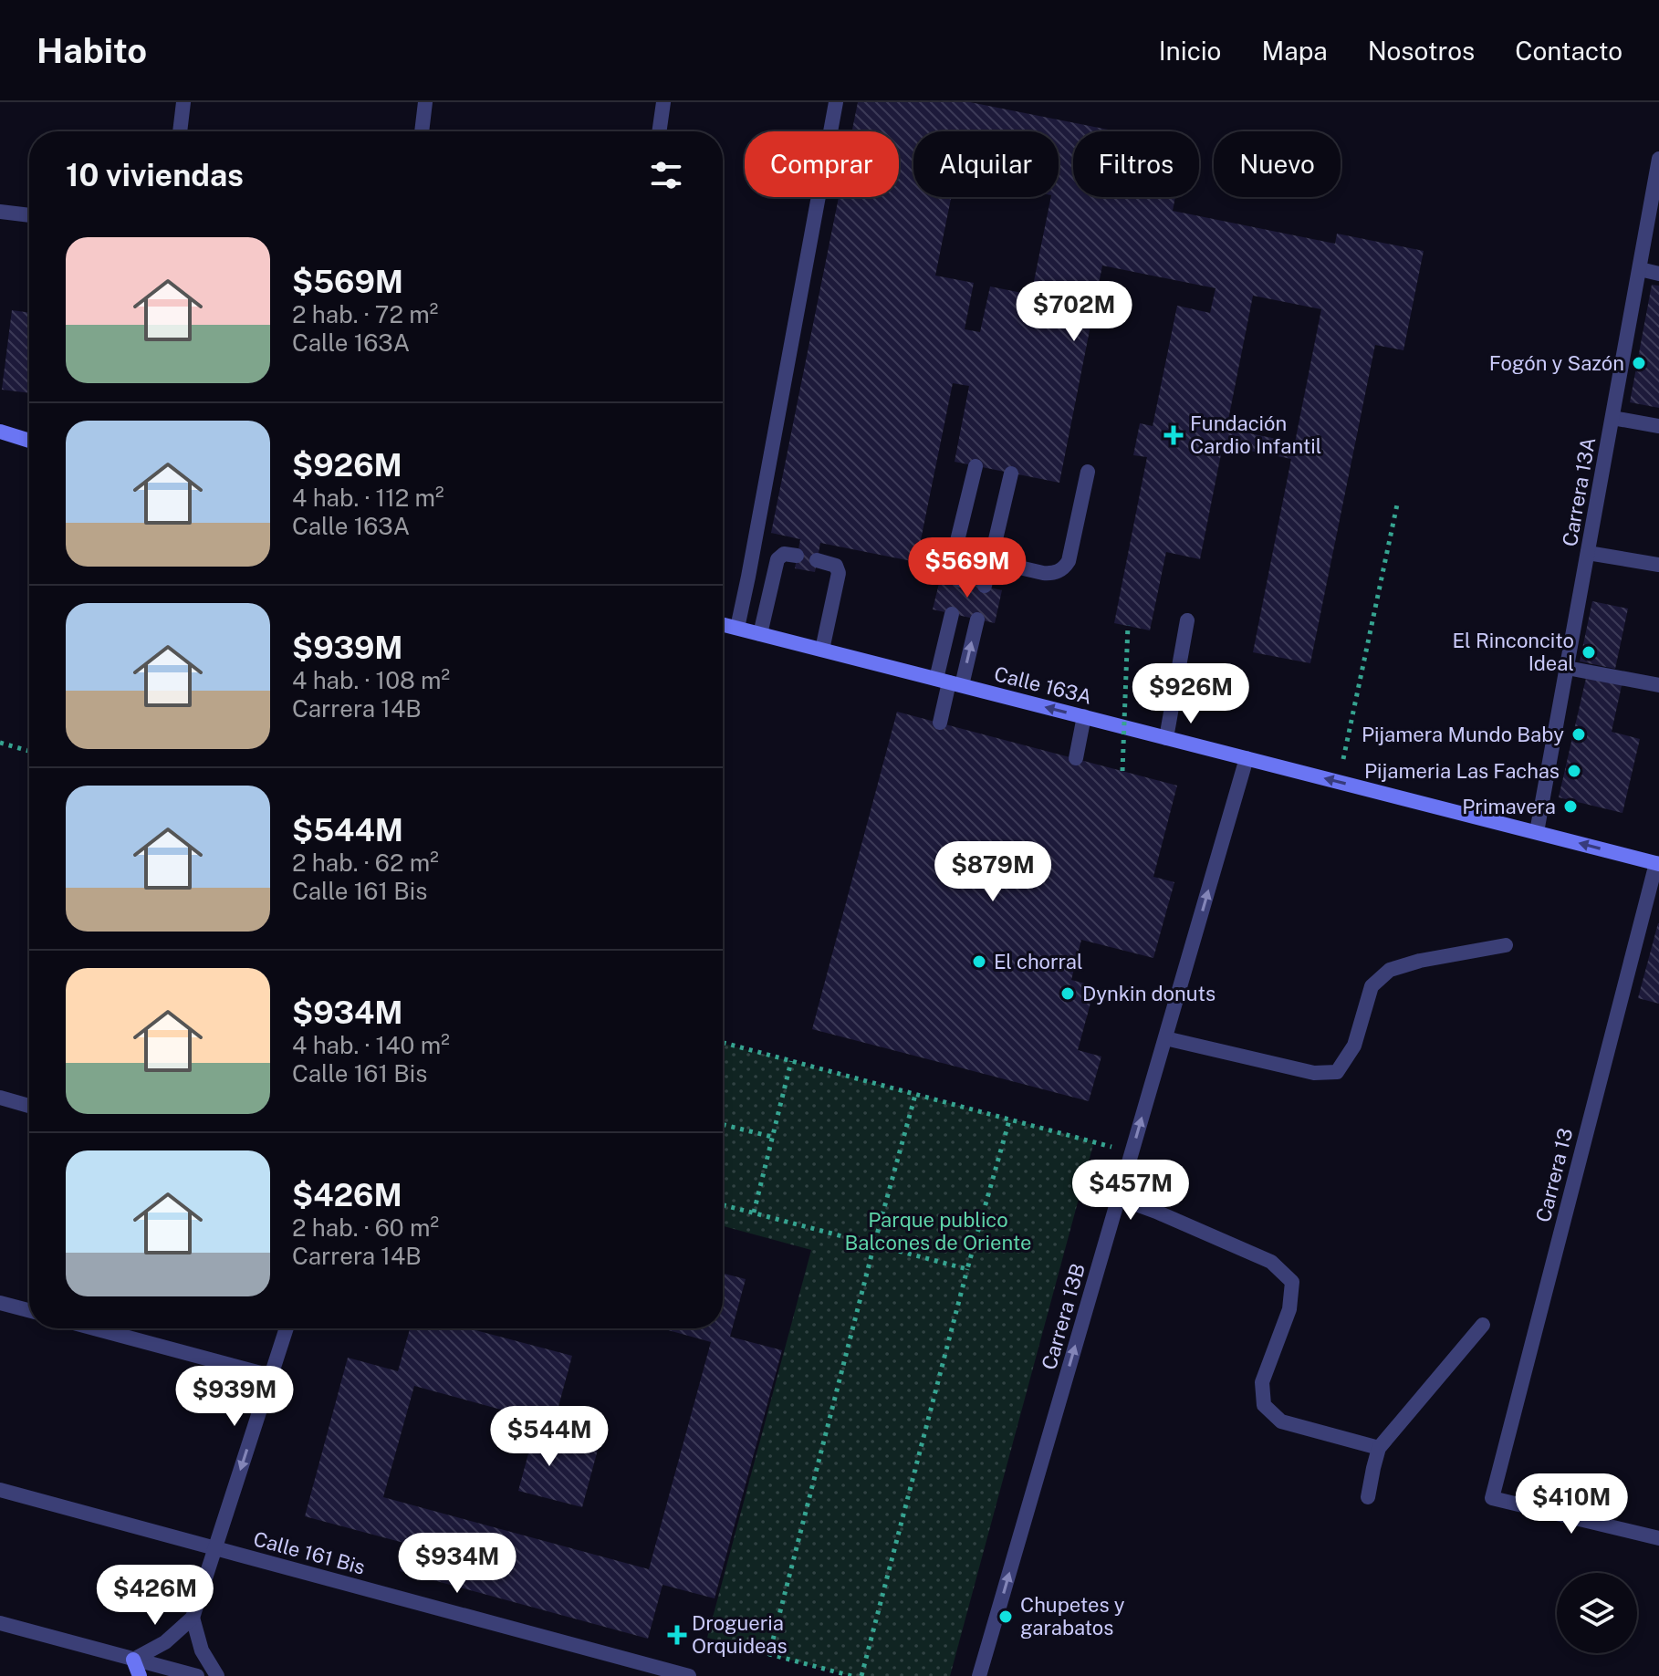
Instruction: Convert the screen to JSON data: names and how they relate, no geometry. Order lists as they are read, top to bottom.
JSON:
{
  "streets": {
    "main road": ["Calle 163A"],
    "street": [
      "Carrera 13A",
      "Carrera 13",
      "Carrera 13B",
      "Calle 161 Bis"
    ]
  },
  "crossings": [
    ["Carrera 13A", "Calle 163A"],
    ["Calle 163A", "Carrera 13"],
    ["Calle 163A", "Carrera 13B"]
  ],
  "one_way": ["Calle 163A", "Carrera 13B"],
  "parks": ["Parque publico Balcones de Oriente"],
  "places": {
    "other": [
      "Fogón y Sazón",
      "El Rinconcito Ideal",
      "Pijamera Mundo Baby",
      "Pijameria Las Fachas",
      "Primavera",
      "El chorral",
      "Dynkin donuts",
      "Chupetes y garabatos"
    ],
    "health": ["Fundación Cardio Infantil", "Drogueria Orquideas"]
  },
  "page": {
    "header": "Habito",
    "nav": [
      "Inicio",
      "Mapa",
      "Nosotros",
      "Contacto"
    ],
    "chip": [
      "Comprar",
      "Alquilar",
      "Filtros",
      "Nuevo"
    ],
    "heading": "10 viviendas",
    "list": [
      {
        "name": "$569M",
        "note": "2 hab. · 72 m² · Calle 163A"
      },
      {
        "name": "$926M",
        "note": "4 hab. · 112 m² · Calle 163A"
      },
      {
        "name": "$939M",
        "note": "4 hab. · 108 m² · Carrera 14B"
      },
      {
        "name": "$544M",
        "note": "2 hab. · 62 m² · Calle 161 Bis"
      },
      {
        "name": "$934M",
        "note": "4 hab. · 140 m² · Calle 161 Bis"
      },
      {
        "name": "$426M",
        "note": "2 hab. · 60 m² · Carrera 14B"
      }
    ],
    "price": [
      "$702M",
      "$569M",
      "$926M",
      "$879M",
      "$457M",
      "$939M",
      "$544M",
      "$410M",
      "$934M",
      "$426M"
    ]
  }
}
